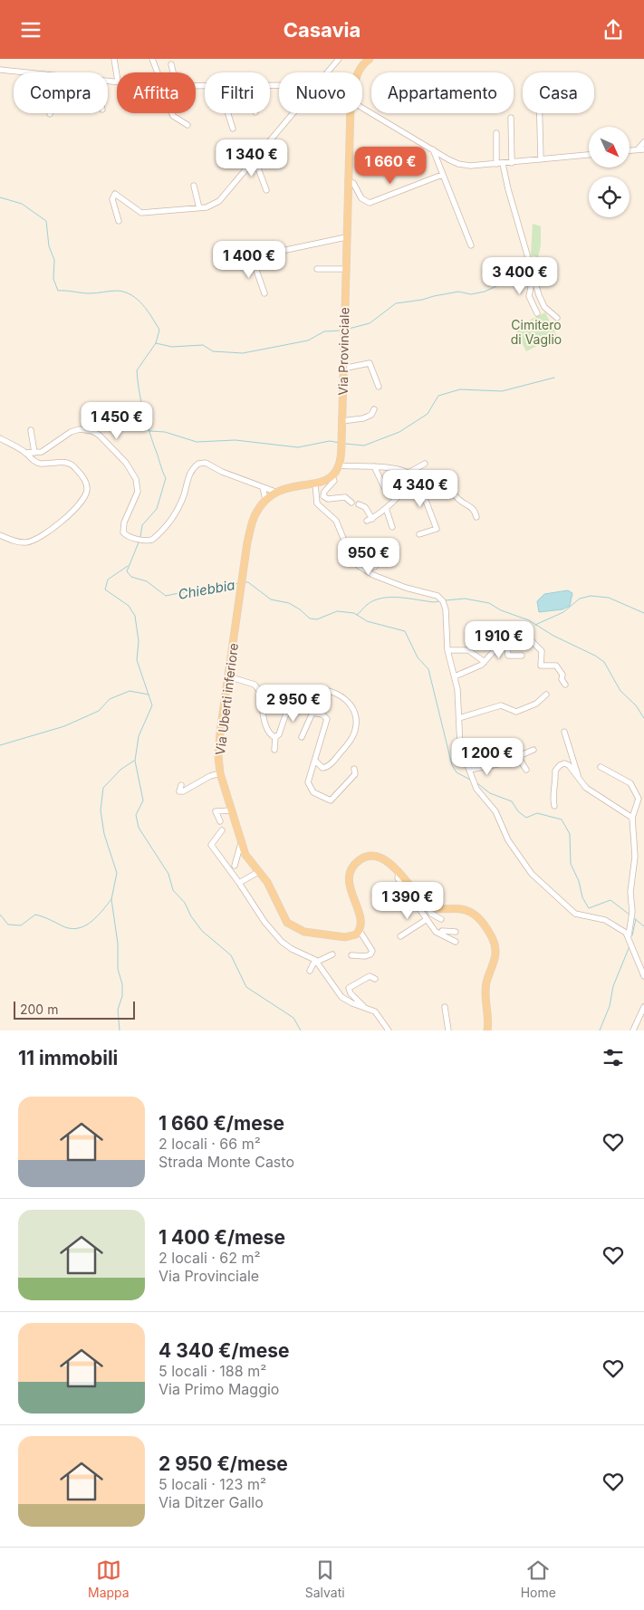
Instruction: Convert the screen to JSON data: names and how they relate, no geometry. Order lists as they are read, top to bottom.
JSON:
{
  "streets": {
    "main road": ["Via Provinciale", "Via Uberti inferiore"]
  },
  "water": ["Chiebbia"],
  "parks": ["Cimitero di Vaglio"],
  "scale_bar": "200 m",
  "north": "bottom right",
  "page": {
    "header": "Casavia",
    "chip": [
      "Compra",
      "Affitta",
      "Filtri",
      "Nuovo",
      "Appartamento",
      "Casa"
    ],
    "price": [
      "1 340 €",
      "1 660 €",
      "1 400 €",
      "3 400 €",
      "1 450 €",
      "4 340 €",
      "950 €",
      "1 910 €",
      "2 950 €",
      "1 200 €",
      "1 390 €"
    ],
    "scale": "200 m",
    "heading": "11 immobili",
    "list": [
      {
        "name": "1 660 €/mese",
        "note": "2 locali · 66 m² · Strada Monte Casto"
      },
      {
        "name": "1 400 €/mese",
        "note": "2 locali · 62 m² · Via Provinciale"
      },
      {
        "name": "4 340 €/mese",
        "note": "5 locali · 188 m² · Via Primo Maggio"
      },
      {
        "name": "2 950 €/mese",
        "note": "5 locali · 123 m² · Via Ditzer Gallo"
      }
    ],
    "tabs": ["Mappa", "Salvati", "Home"]
  }
}
